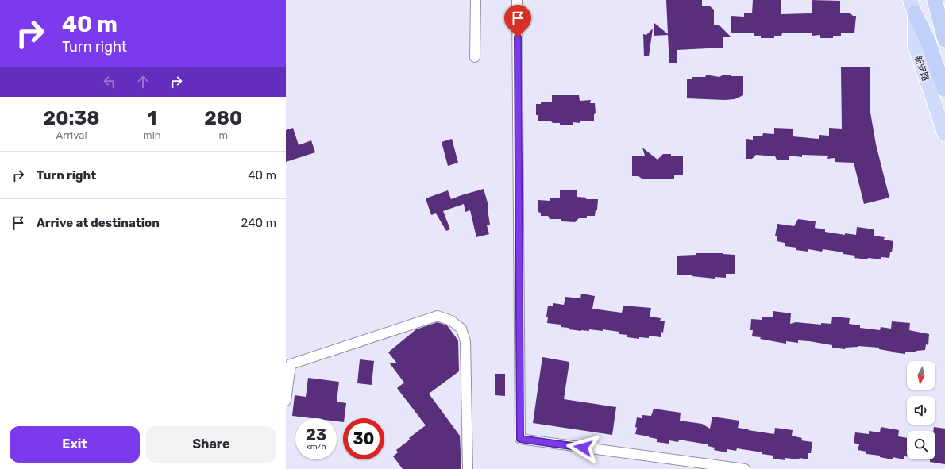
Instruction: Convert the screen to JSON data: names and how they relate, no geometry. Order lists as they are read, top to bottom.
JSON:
{
  "streets": {
    "main road": ["新安路"]
  },
  "north": "bottom",
  "page": {
    "turn": ["40 m", "Turn right"],
    "eta": [
      "20:38",
      "Arrival",
      "1",
      "min",
      "280",
      "m"
    ],
    "list": [
      {
        "name": "Turn right",
        "value": "40 m"
      },
      {
        "name": "Arrive at destination",
        "value": "240 m"
      }
    ],
    "speed": "23 km/h",
    "limit": "30",
    "buttons": ["Exit", "Share"]
  }
}
